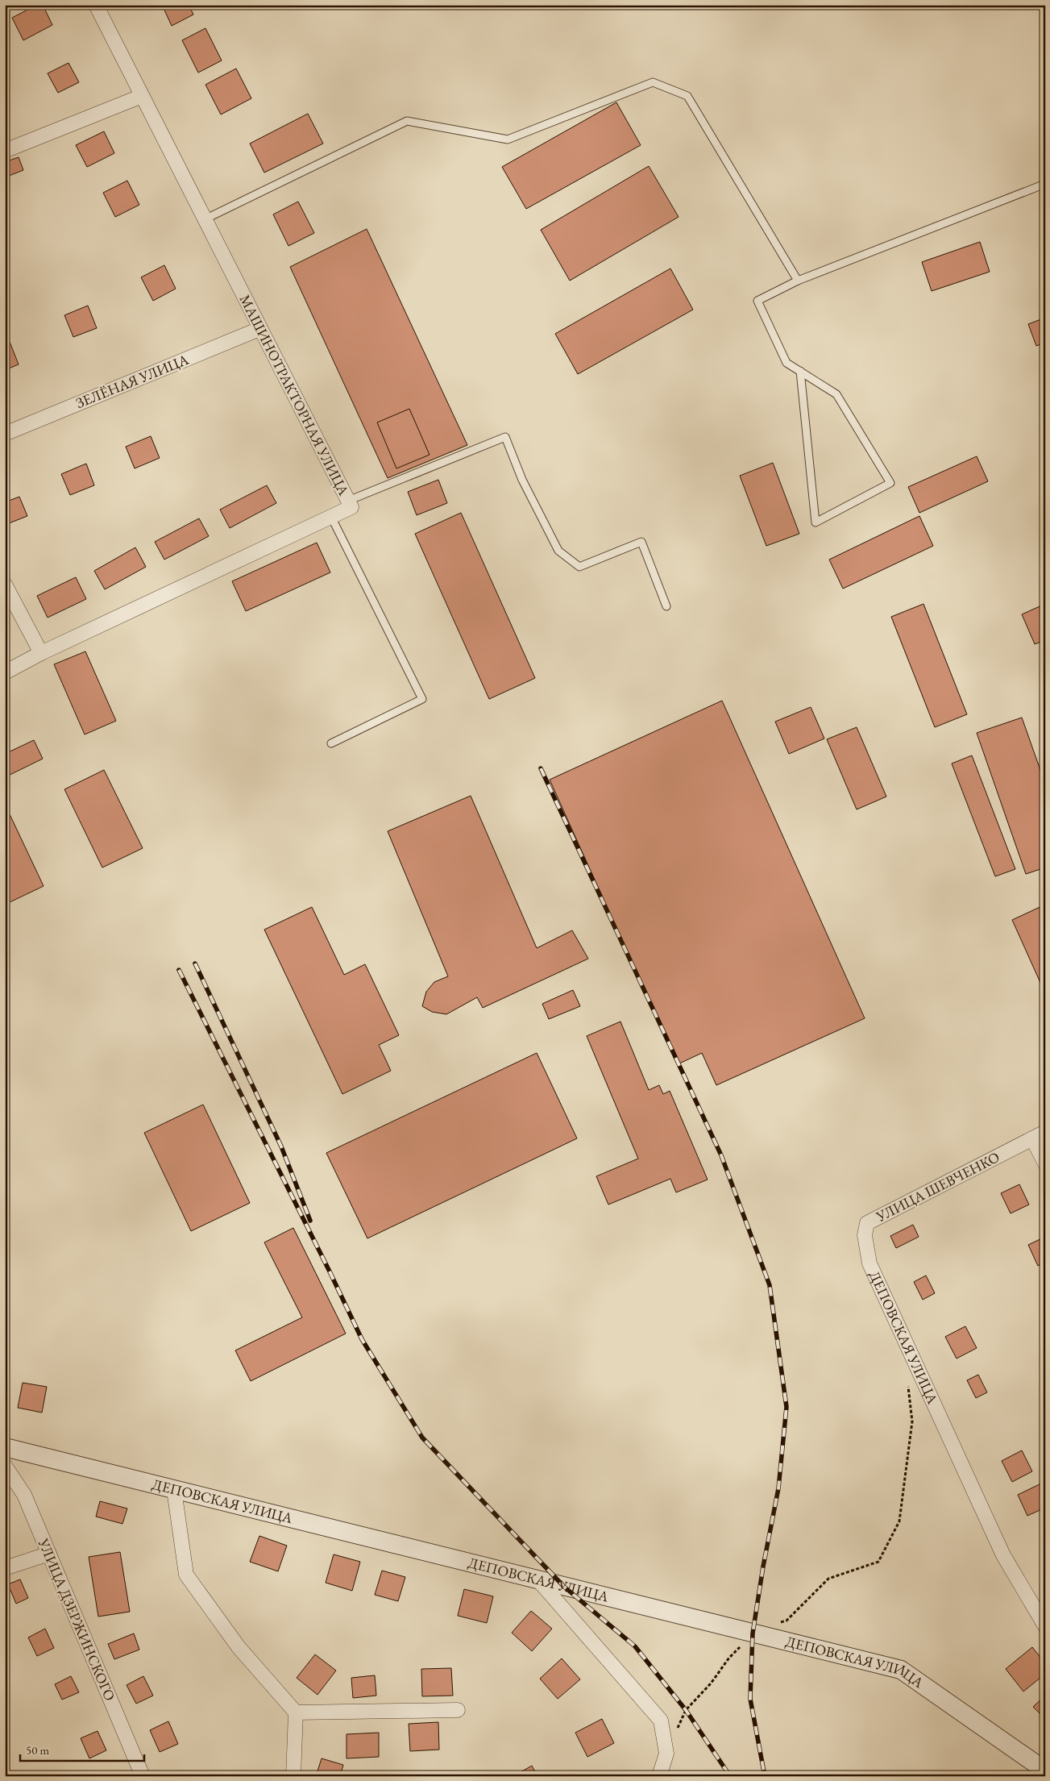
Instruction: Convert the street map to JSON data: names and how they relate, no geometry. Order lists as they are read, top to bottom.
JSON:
{
  "streets": {
    "street": [
      "ЗЕЛЁНАЯ УЛИЦА",
      "МАШИНОТРАКТОРНАЯ УЛИЦА",
      "УЛИЦА ШЕВЧЕНКО",
      "ДЕПОВСКАЯ УЛИЦА",
      "УЛИЦА ДЗЕРЖИНСКОГО"
    ]
  },
  "crossings": [
    ["ЗЕЛЁНАЯ УЛИЦА", "МАШИНОТРАКТОРНАЯ УЛИЦА"],
    ["УЛИЦА ШЕВЧЕНКО", "ДЕПОВСКАЯ УЛИЦА"]
  ],
  "scale_bar": "50 m"
}
